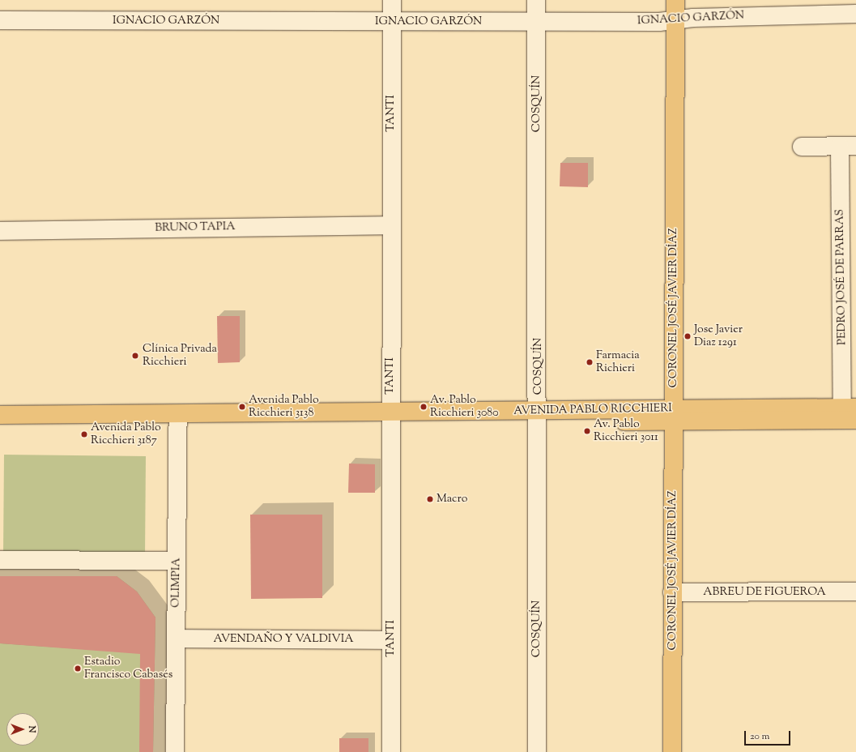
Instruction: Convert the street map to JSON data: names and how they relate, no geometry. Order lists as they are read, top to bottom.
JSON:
{
  "streets": {
    "main road": ["CORONEL JOSÉ JAVIER DÍAZ", "AVENIDA PABLO RICCHIERI"],
    "street": [
      "IGNACIO GARZÓN",
      "COSQUÍN",
      "TANTI",
      "BRUNO TAPIA",
      "PEDRO JOSÉ DE PARRAS",
      "OLIMPIA",
      "ABREU DE FIGUEROA",
      "AVENDAÑO Y VALDIVIA"
    ]
  },
  "crossings": [
    ["IGNACIO GARZÓN", "COSQUÍN"],
    ["IGNACIO GARZÓN", "TANTI"],
    ["IGNACIO GARZÓN", "CORONEL JOSÉ JAVIER DÍAZ"],
    ["COSQUÍN", "AVENIDA PABLO RICCHIERI"],
    ["TANTI", "BRUNO TAPIA"],
    ["TANTI", "AVENIDA PABLO RICCHIERI"],
    ["TANTI", "AVENDAÑO Y VALDIVIA"],
    ["PEDRO JOSÉ DE PARRAS", "AVENIDA PABLO RICCHIERI"],
    ["CORONEL JOSÉ JAVIER DÍAZ", "AVENIDA PABLO RICCHIERI"],
    ["CORONEL JOSÉ JAVIER DÍAZ", "ABREU DE FIGUEROA"],
    ["AVENIDA PABLO RICCHIERI", "OLIMPIA"],
    ["OLIMPIA", "AVENDAÑO Y VALDIVIA"]
  ],
  "places": [
    "Jose Javier Diaz 1291",
    "Clínica Privada Ricchieri",
    "Farmacia Richieri",
    "Avenida Pablo Ricchieri 3138",
    "Av. Pablo Ricchieri 3080",
    "Av. Pablo Ricchieri 3011",
    "Avenida Pablo Ricchieri 3187",
    "Macro",
    "Estadio Francisco Cabasés"
  ],
  "scale_bar": "20 m",
  "north": "right"
}
